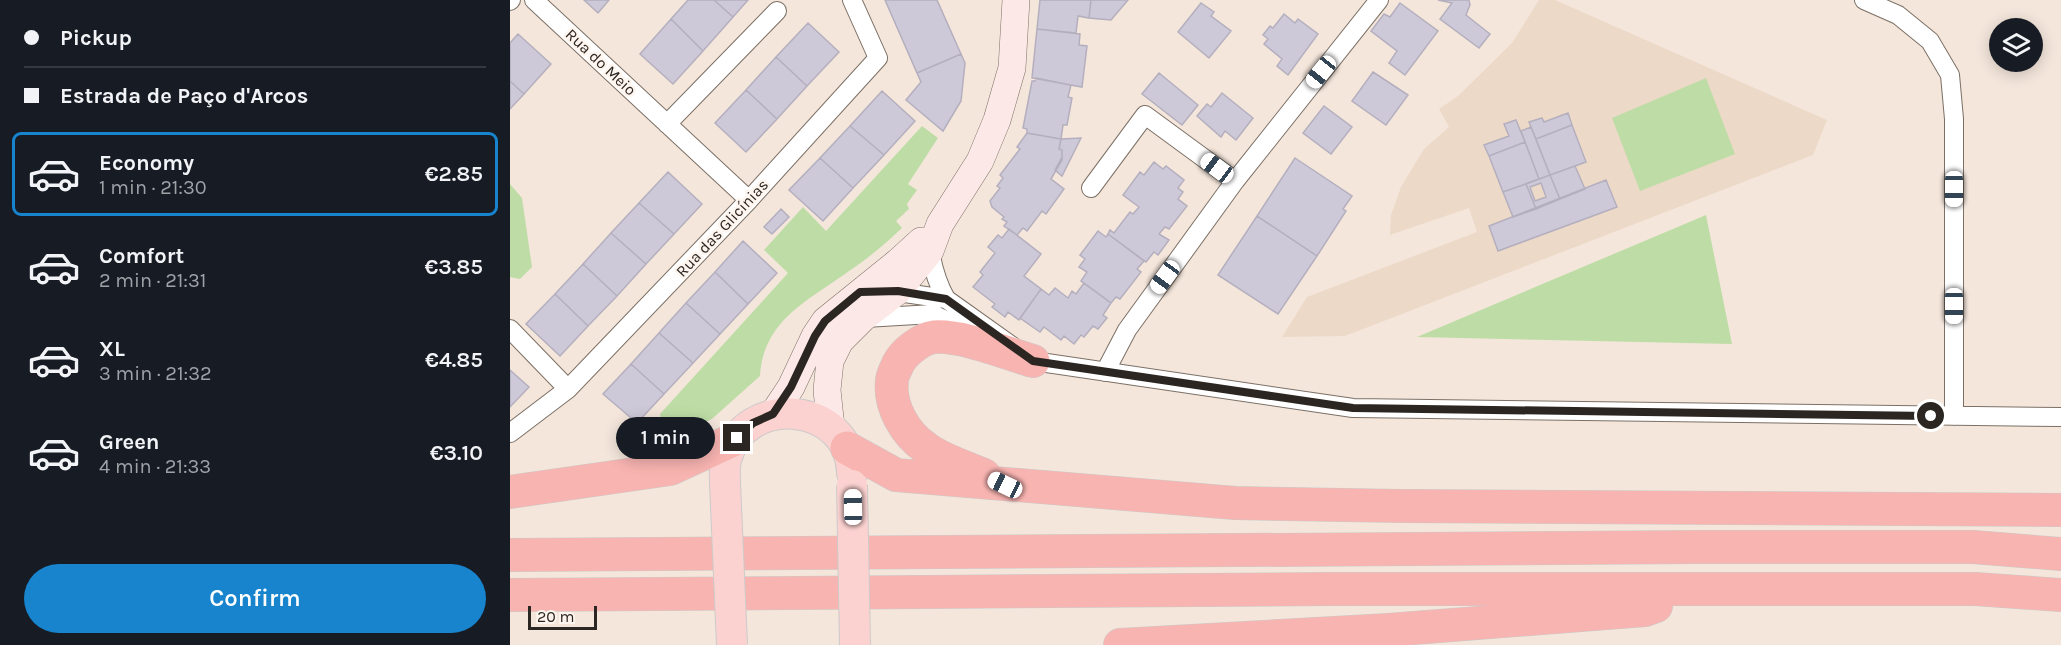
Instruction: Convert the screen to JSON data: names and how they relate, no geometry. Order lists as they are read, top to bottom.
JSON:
{
  "streets": {
    "street": ["Rua do Meio", "Rua das Glicínias"]
  },
  "crossings": [
    ["Rua do Meio", "Rua das Glicínias"]
  ],
  "scale_bar": "20 m",
  "page": {
    "banner": ["Pickup", "Estrada de Paço d'Arcos"],
    "list": [
      {
        "name": "Economy",
        "note": "1 min · 21:30",
        "value": "€2.85"
      },
      {
        "name": "Comfort",
        "note": "2 min · 21:31",
        "value": "€3.85"
      },
      {
        "name": "XL",
        "note": "3 min · 21:32",
        "value": "€4.85"
      },
      {
        "name": "Green",
        "note": "4 min · 21:33",
        "value": "€3.10"
      }
    ],
    "bubble": "1 min",
    "buttons": "Confirm",
    "scale": "20 m"
  }
}
